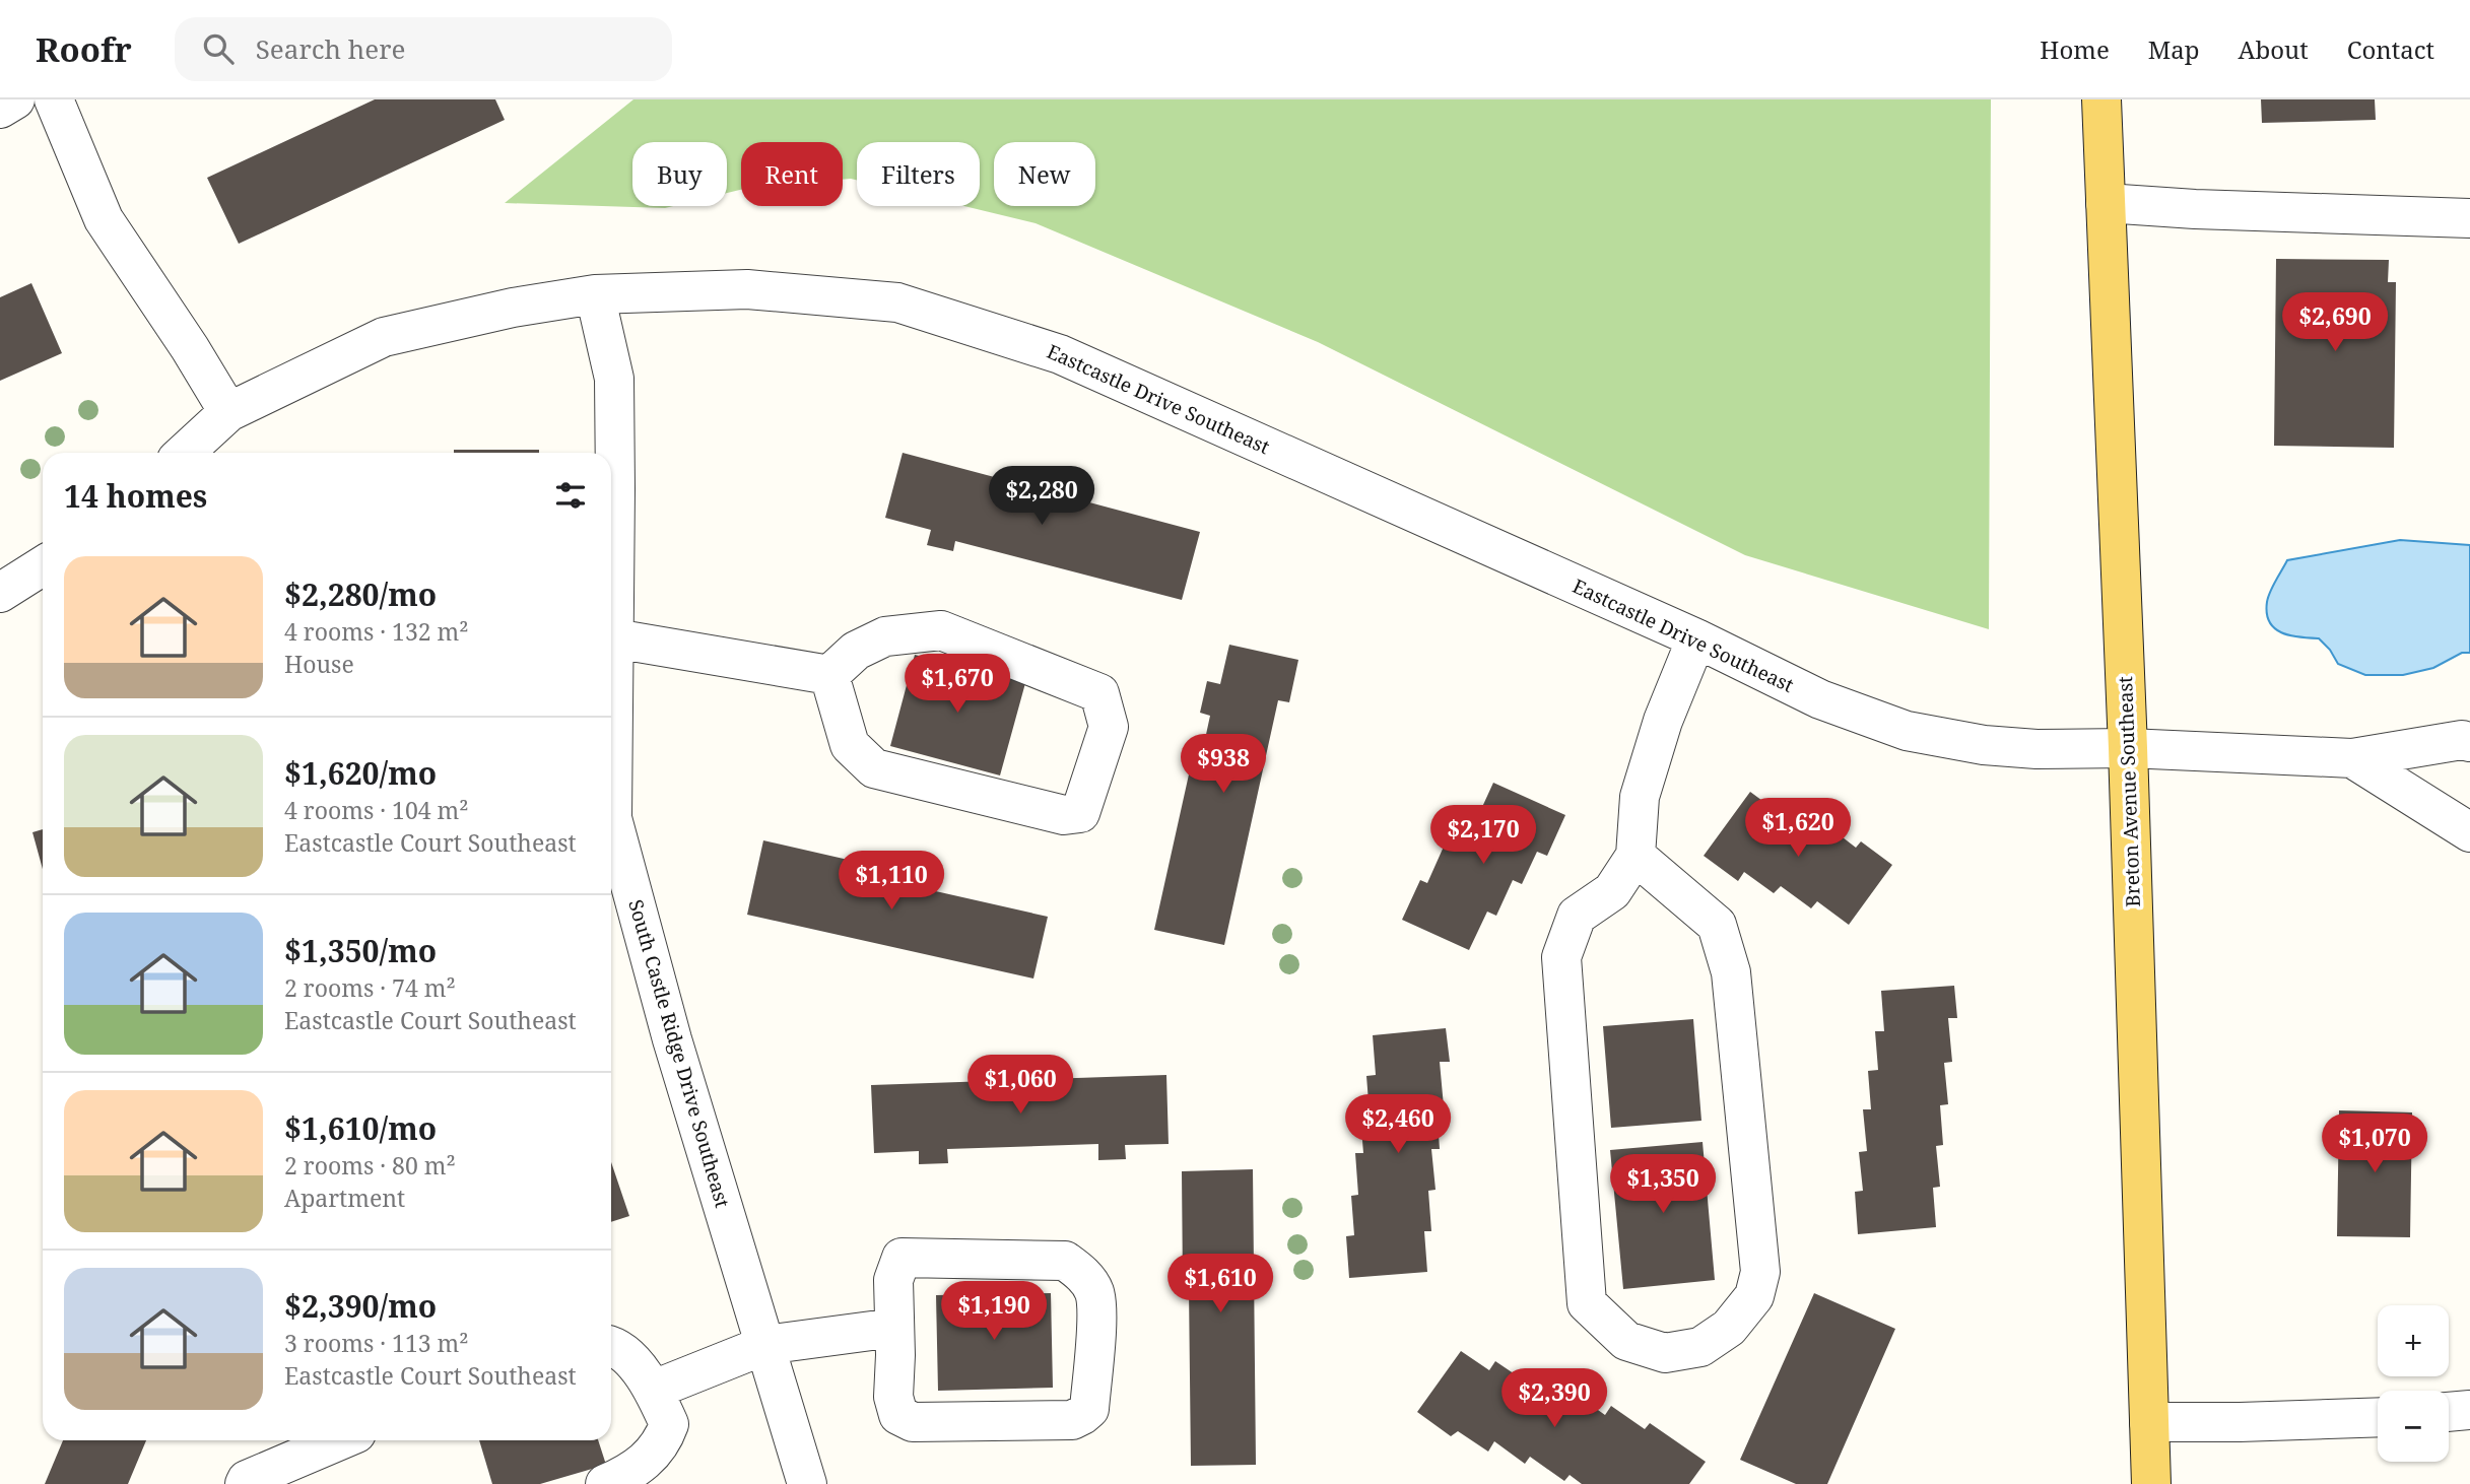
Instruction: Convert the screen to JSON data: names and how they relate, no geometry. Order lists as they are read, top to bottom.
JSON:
{
  "streets": {
    "main road": ["Breton Avenue Southeast"],
    "street": ["Eastcastle Drive Southeast", "South Castle Ridge Drive Southeast"]
  },
  "crossings": [
    ["Eastcastle Drive Southeast", "Breton Avenue Southeast"],
    ["Eastcastle Drive Southeast", "South Castle Ridge Drive Southeast"]
  ],
  "page": {
    "header": "Roofr",
    "search": "Search here",
    "nav": [
      "Home",
      "Map",
      "About",
      "Contact"
    ],
    "chip": [
      "Buy",
      "Rent",
      "Filters",
      "New"
    ],
    "price": [
      "$2,690",
      "$2,280",
      "$1,670",
      "$938",
      "$1,620",
      "$2,170",
      "$1,110",
      "$1,060",
      "$2,460",
      "$1,070",
      "$1,350",
      "$1,610",
      "$1,190",
      "$2,390"
    ],
    "heading": "14 homes",
    "list": [
      {
        "name": "$2,280/mo",
        "note": "4 rooms · 132 m² · House"
      },
      {
        "name": "$1,620/mo",
        "note": "4 rooms · 104 m² · Eastcastle Court Southeast"
      },
      {
        "name": "$1,350/mo",
        "note": "2 rooms · 74 m² · Eastcastle Court Southeast"
      },
      {
        "name": "$1,610/mo",
        "note": "2 rooms · 80 m² · Apartment"
      },
      {
        "name": "$2,390/mo",
        "note": "3 rooms · 113 m² · Eastcastle Court Southeast"
      }
    ],
    "map_buttons": ["+", "−"]
  }
}
